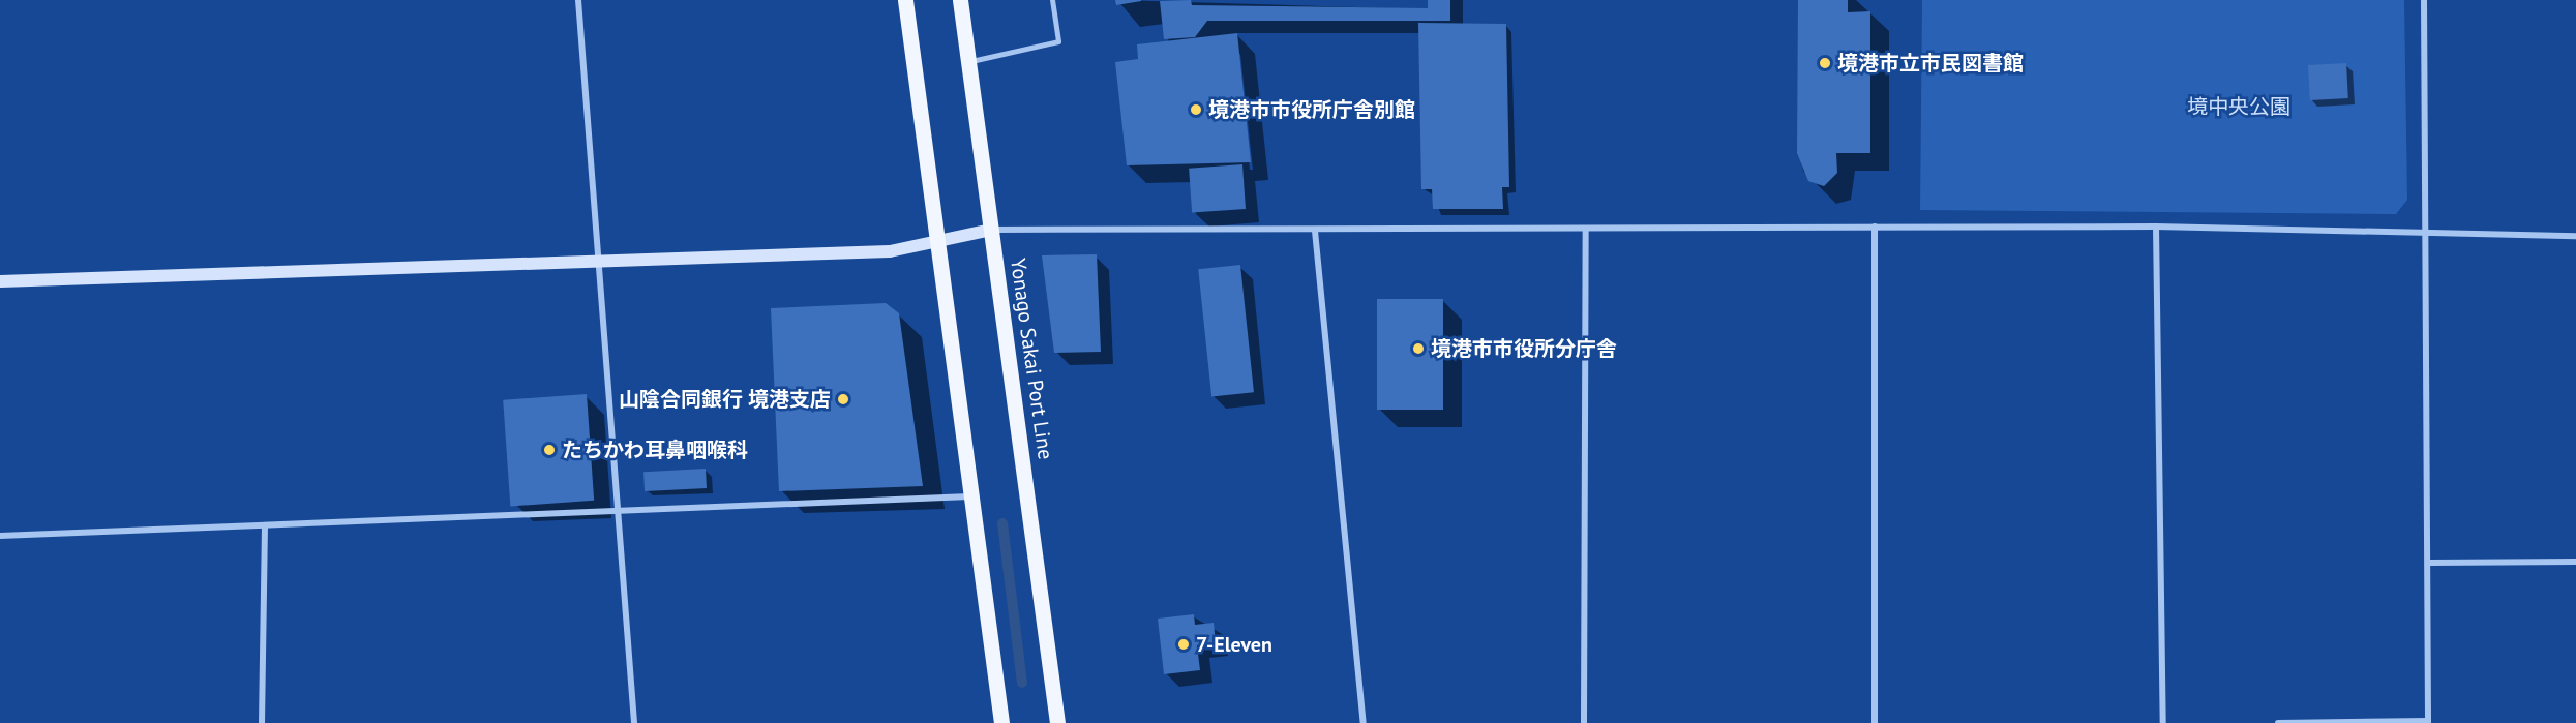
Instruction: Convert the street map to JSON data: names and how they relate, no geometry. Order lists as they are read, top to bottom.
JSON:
{
  "streets": {
    "main road": ["Yonago Sakai Port Line"]
  },
  "parks": ["境中央公園"],
  "places": [
    "境港市立市民図書館",
    "境港市市役所庁舎別館",
    "境港市市役所分庁舎",
    "山陰合同銀行 境港支店",
    "たちかわ耳鼻咽喉科",
    "7-Eleven"
  ]
}
